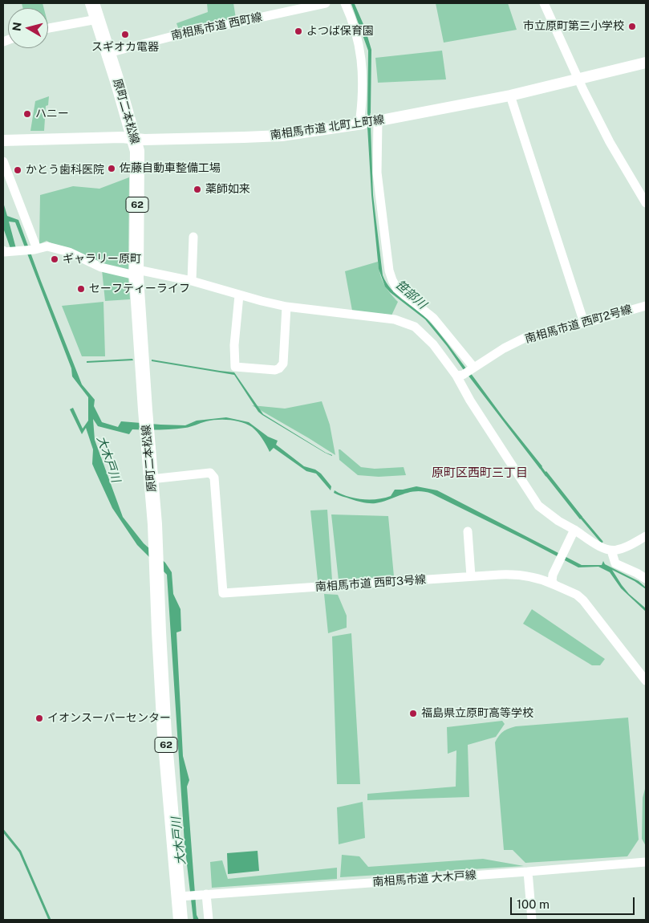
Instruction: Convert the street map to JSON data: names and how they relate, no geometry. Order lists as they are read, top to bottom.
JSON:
{
  "streets": {
    "main road": ["原町二本松線", "62"],
    "street": [
      "南相馬市道 西町線",
      "南相馬市道 北町上町線",
      "南相馬市道 西町2号線",
      "南相馬市道 西町3号線",
      "南相馬市道 大木戸線"
    ]
  },
  "crossings": [
    ["南相馬市道 西町線", "原町二本松線"],
    ["原町二本松線", "南相馬市道 北町上町線"],
    ["原町二本松線", "南相馬市道 西町3号線"],
    ["原町二本松線", "南相馬市道 大木戸線"]
  ],
  "districts": ["原町区西町三丁目"],
  "water": ["笹部川", "大木戸川"],
  "places": [
    "市立原町第三小学校",
    "よつば保育園",
    "スギオカ電器",
    "ハニー",
    "佐藤自動車整備工場",
    "かとう歯科医院",
    "薬師如来",
    "ギャラリー原町",
    "セーフティーライフ",
    "福島県立原町高等学校",
    "イオンスーパーセンター"
  ],
  "scale_bar": "100 m",
  "north": "left"
}
